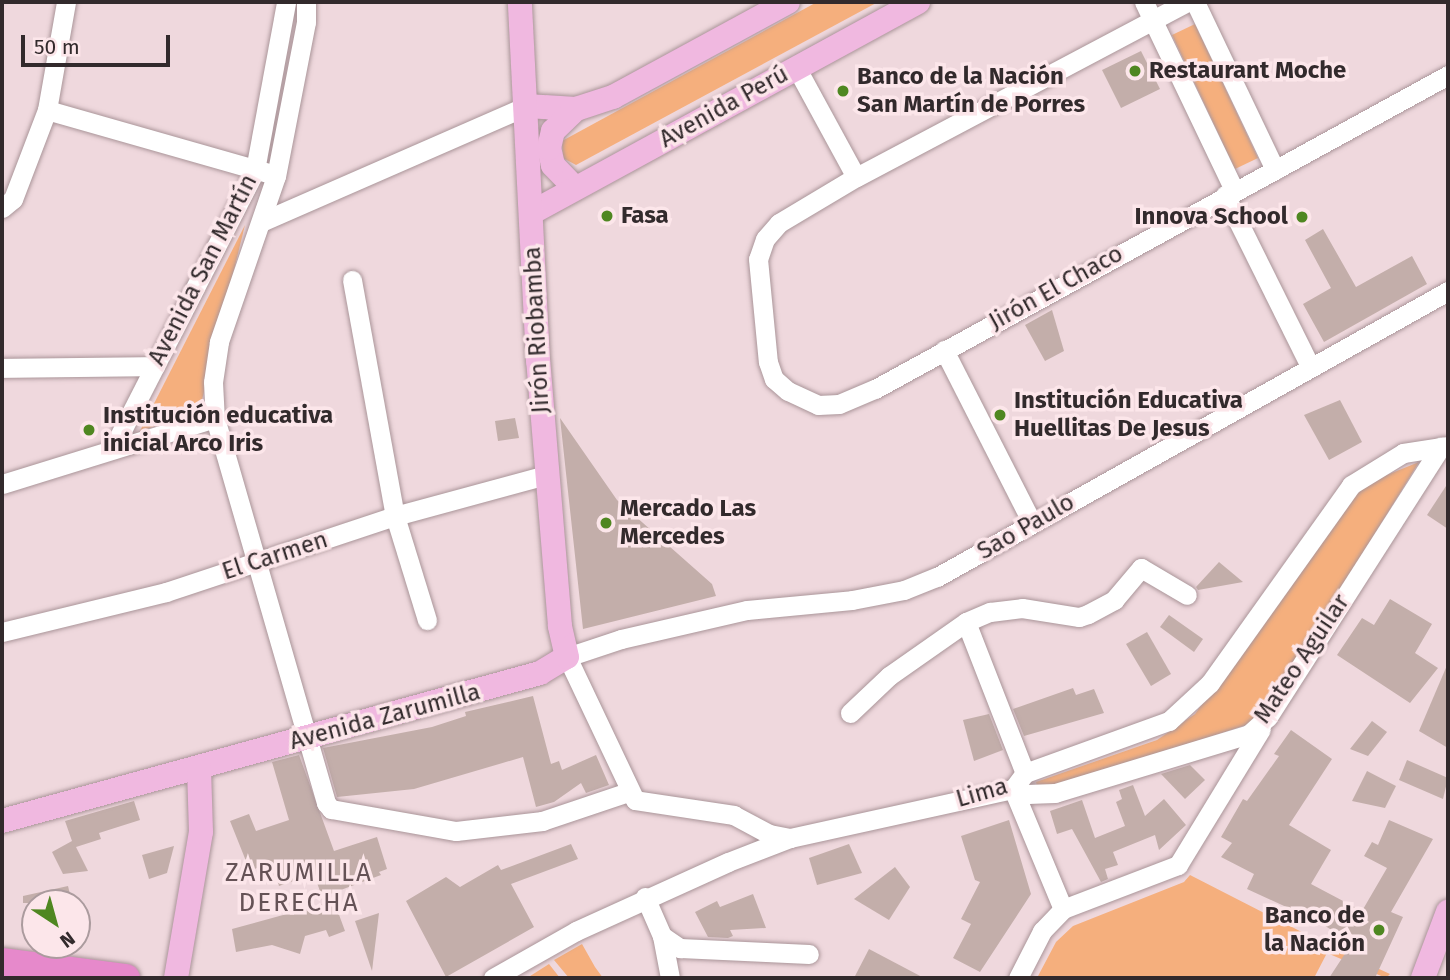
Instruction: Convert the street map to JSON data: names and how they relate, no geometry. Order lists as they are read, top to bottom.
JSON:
{
  "streets": {
    "main road": ["Avenida Perú", "Jirón Riobamba", "Avenida Zarumilla"],
    "street": [
      "Avenida San Martín",
      "Jirón El Chaco",
      "Sao Paulo",
      "El Carmen",
      "Mateo Aguilar",
      "Lima"
    ]
  },
  "crossings": [
    ["Avenida Perú", "Jirón Riobamba"],
    ["Avenida San Martín", "El Carmen"],
    ["Avenida San Martín", "Avenida Zarumilla"],
    ["Jirón Riobamba", "Sao Paulo"],
    ["Jirón Riobamba", "El Carmen"],
    ["Jirón Riobamba", "Avenida Zarumilla"],
    ["Sao Paulo", "Avenida Zarumilla"],
    ["Mateo Aguilar", "Lima"]
  ],
  "districts": ["ZARUMILLA DERECHA"],
  "places": [
    "Restaurant Moche",
    "Banco de la Nación San Martín de Porres",
    "Fasa",
    "Innova School",
    "Institución Educativa Huellitas De Jesus",
    "Institución educativa inicial Arco Iris",
    "Mercado Las Mercedes",
    "Banco de la Nación"
  ],
  "scale_bar": "50 m",
  "north": "bottom right"
}
